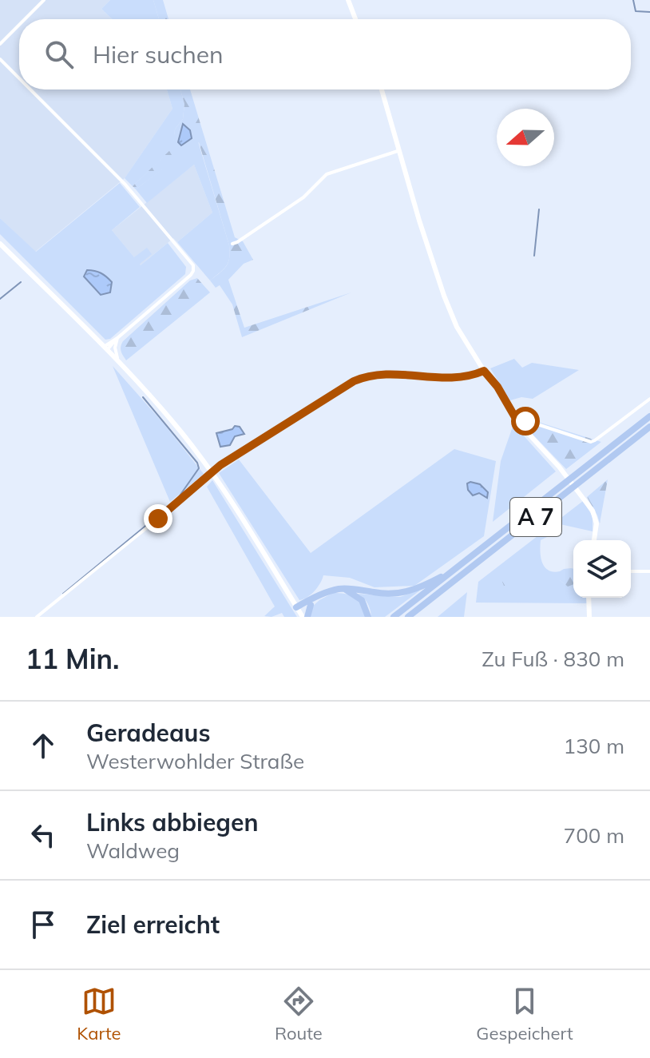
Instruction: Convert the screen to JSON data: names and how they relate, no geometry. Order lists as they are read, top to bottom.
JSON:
{
  "streets": {
    "highway": ["A 7"]
  },
  "north": "left",
  "page": {
    "search": "Hier suchen",
    "heading": ["11 Min.", "Zu Fuß · 830 m"],
    "list": [
      ["Geradeaus", "Westerwohlder Straße", "130 m"],
      ["Links abbiegen", "Waldweg", "700 m"],
      "Ziel erreicht"
    ],
    "nav": ["Karte", "Route", "Gespeichert"]
  }
}
